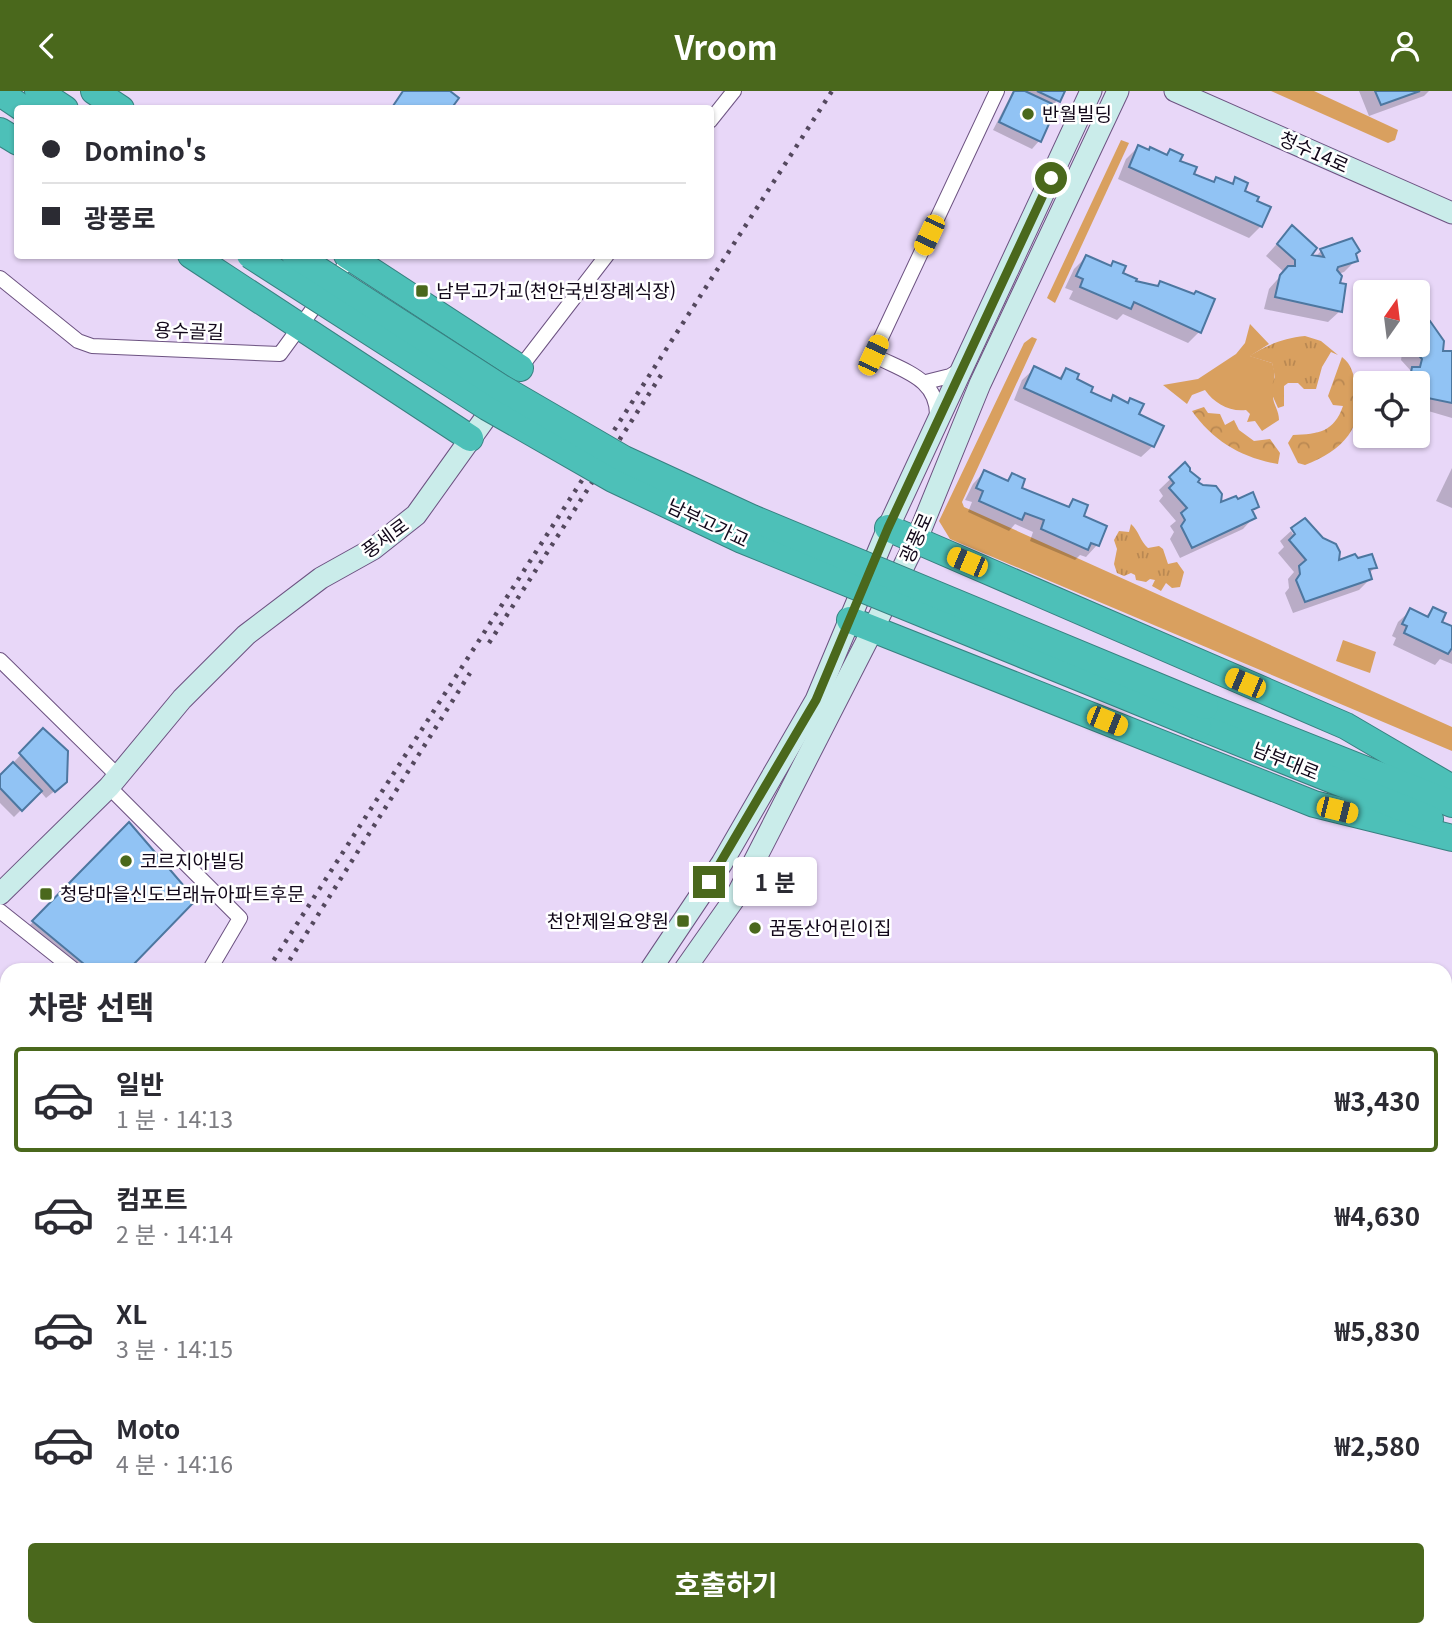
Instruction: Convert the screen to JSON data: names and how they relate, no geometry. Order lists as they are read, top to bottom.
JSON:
{
  "streets": {
    "highway": ["남부고가교", "남부대로"],
    "street": [
      "청수14로",
      "용수골길",
      "풍세로",
      "광풍로"
    ]
  },
  "crossings": [
    ["남부고가교", "남부대로"]
  ],
  "places": {
    "other": ["반월빌딩", "코르지아빌딩", "꿈동산어린이집"],
    "transit": ["남부고가교(천안국빈장례식장)", "청당마을신도브래뉴아파트후문", "천안제일요양원"]
  },
  "north": "top",
  "page": {
    "header": "Vroom",
    "banner": ["Domino's", "광풍로"],
    "bubble": "1 분",
    "heading": "차량 선택",
    "list": [
      {
        "name": "일반",
        "note": "1 분 · 14:13",
        "value": "₩3,430"
      },
      {
        "name": "컴포트",
        "note": "2 분 · 14:14",
        "value": "₩4,630"
      },
      {
        "name": "XL",
        "note": "3 분 · 14:15",
        "value": "₩5,830"
      },
      {
        "name": "Moto",
        "note": "4 분 · 14:16",
        "value": "₩2,580"
      }
    ],
    "buttons": "호출하기"
  }
}
